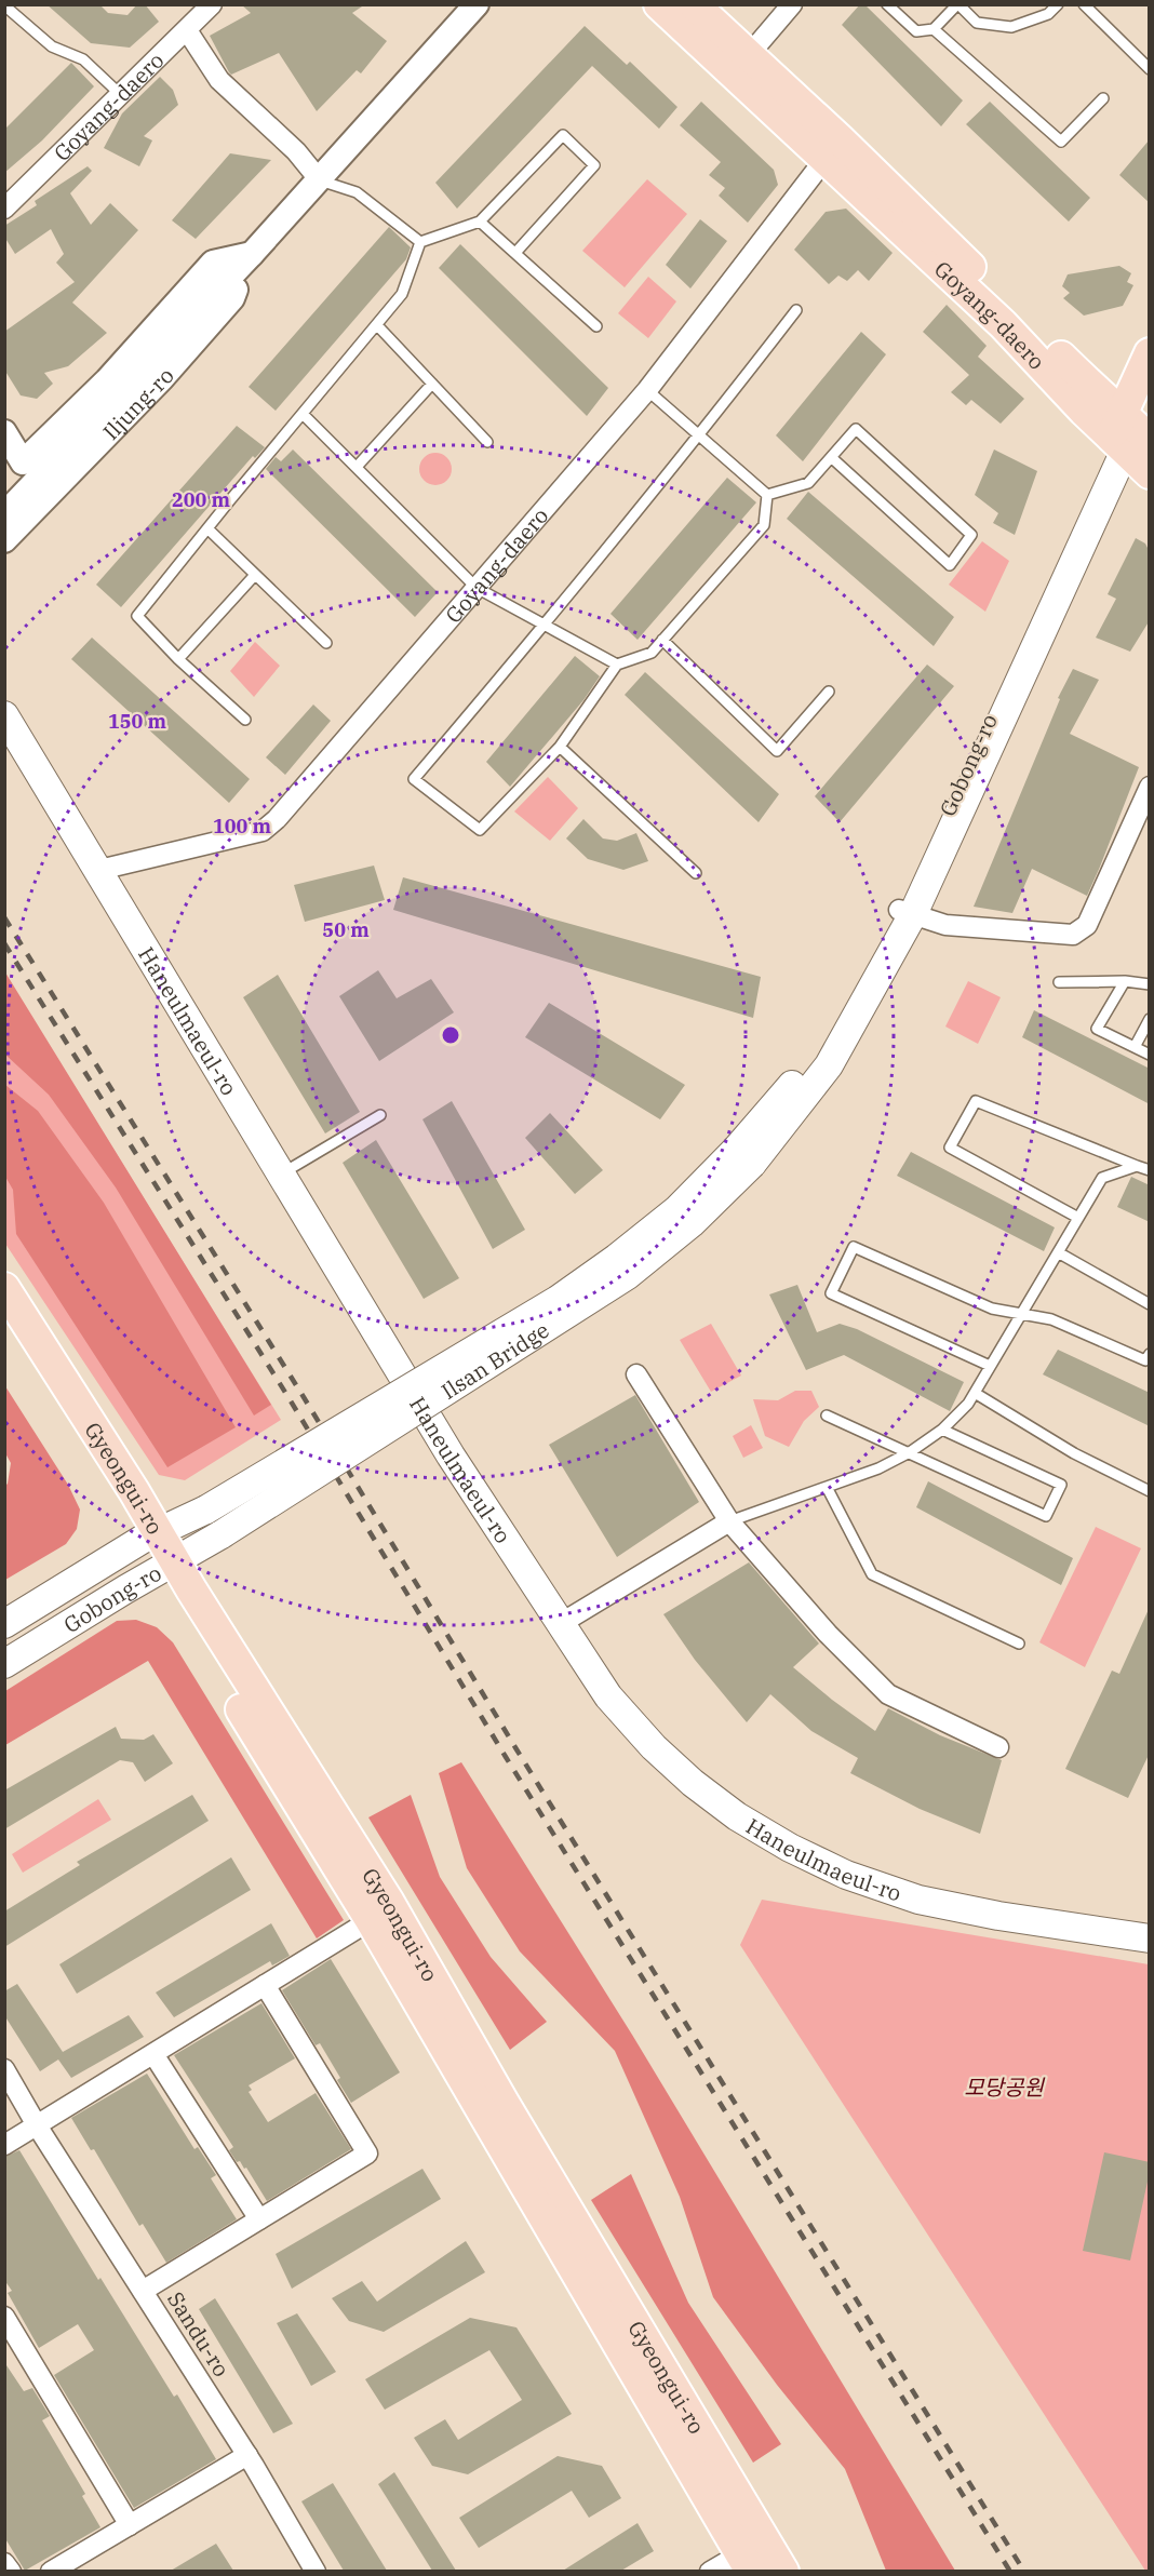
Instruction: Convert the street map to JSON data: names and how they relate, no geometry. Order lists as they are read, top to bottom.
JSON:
{
  "streets": {
    "main road": [
      "Goyang-daero",
      "Gobong-ro",
      "Haneulmaeul-ro",
      "Ilsan Bridge",
      "Gyeongui-ro"
    ],
    "street": ["Iljung-ro", "Sandu-ro"]
  },
  "crossings": [
    ["Goyang-daero", "Gobong-ro"],
    ["Goyang-daero", "Haneulmaeul-ro"],
    ["Gobong-ro", "Ilsan Bridge"],
    ["Gobong-ro", "Gyeongui-ro"],
    ["Gyeongui-ro", "Sandu-ro"]
  ],
  "parks": ["모당공원"],
  "rings": [
    "200 m",
    "150 m",
    "100 m",
    "50 m"
  ]
}
